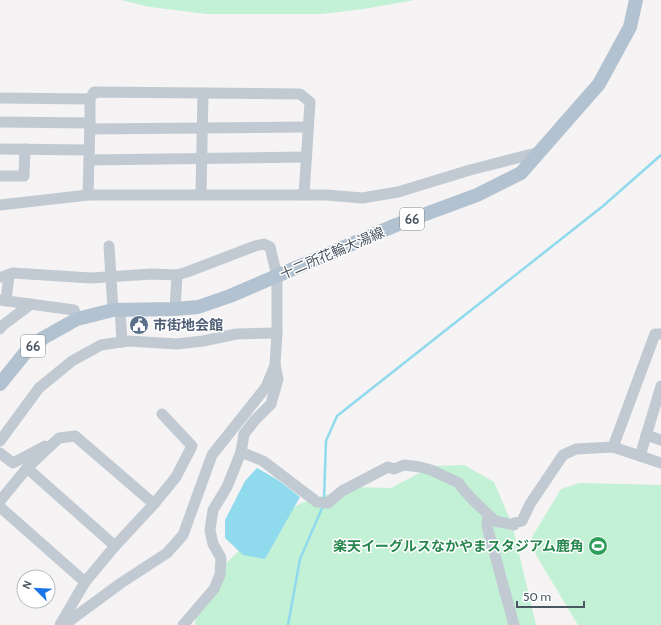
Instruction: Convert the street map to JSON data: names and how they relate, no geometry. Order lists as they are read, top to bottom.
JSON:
{
  "streets": {
    "main road": ["66", "十二所花輪大湯線"]
  },
  "places": {
    "public building": ["市街地会館"],
    "sports": ["楽天イーグルスなかやまスタジアム鹿角"]
  },
  "scale_bar": "50 m",
  "north": "top left"
}
